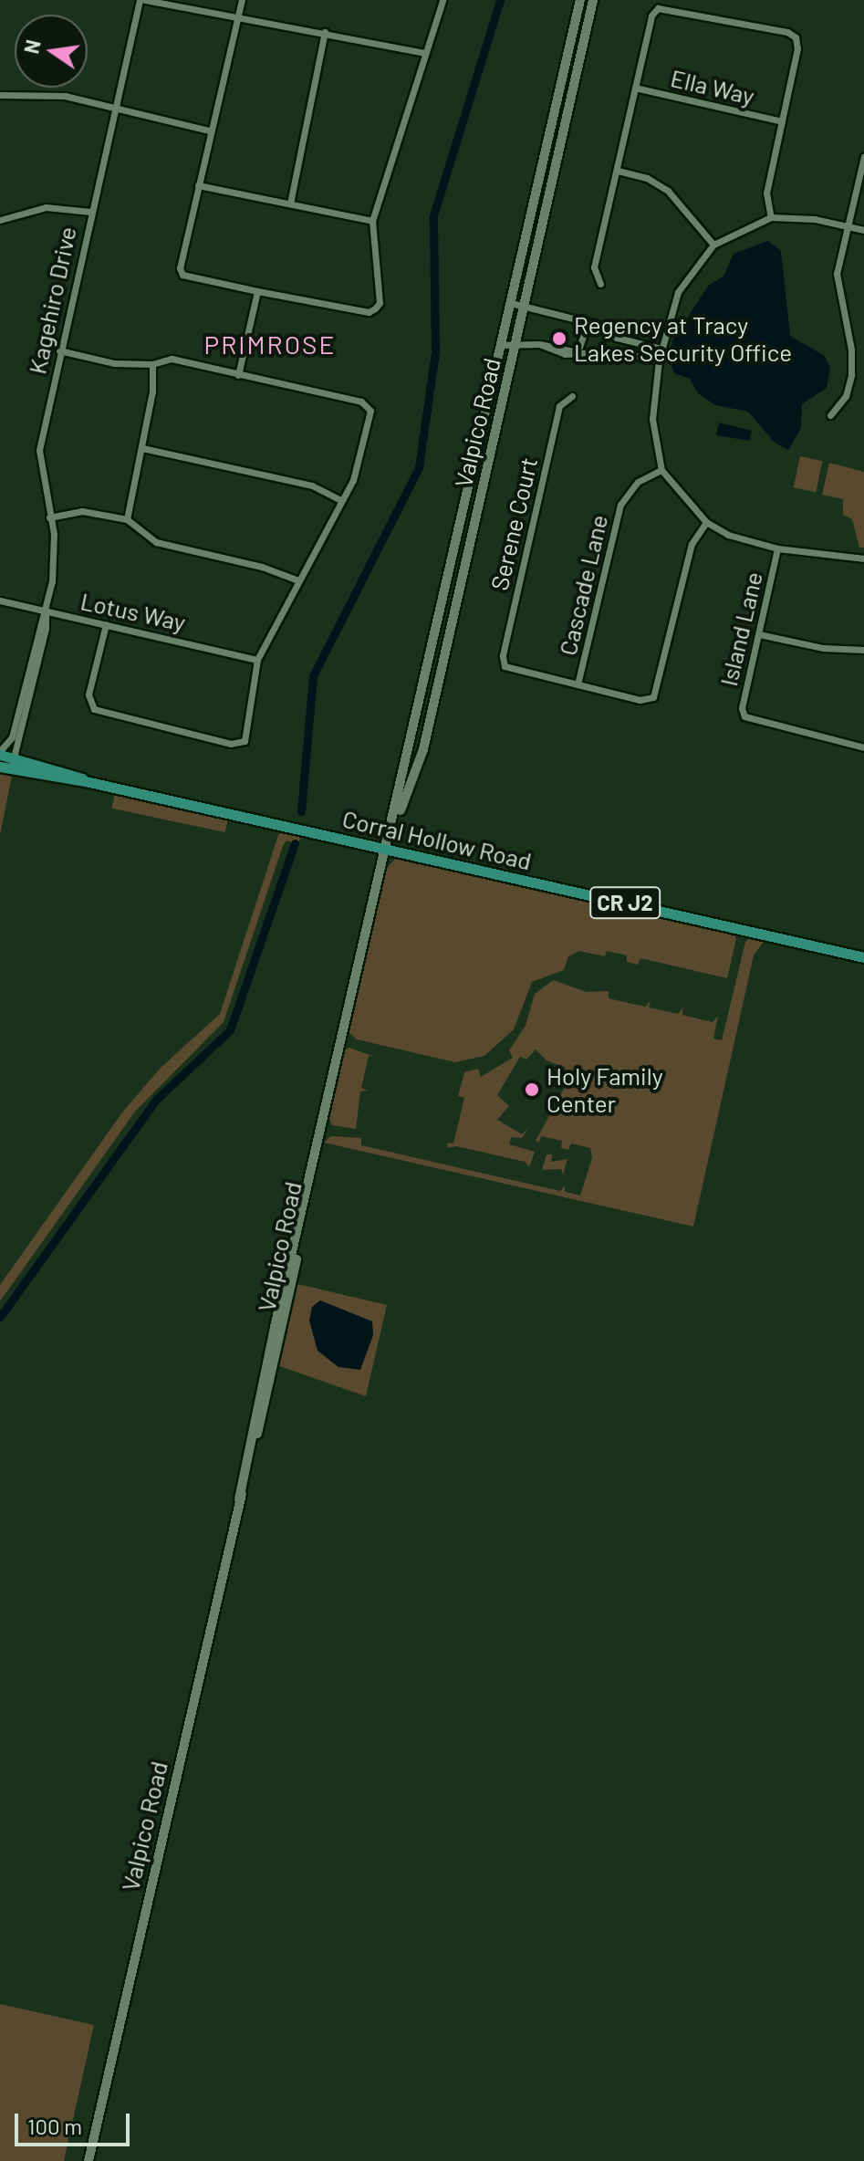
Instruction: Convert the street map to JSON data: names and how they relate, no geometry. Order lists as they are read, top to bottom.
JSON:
{
  "streets": {
    "main road": ["Valpico Road", "Corral Hollow Road", "CR J2"],
    "street": [
      "Ella Way",
      "Kagehiro Drive",
      "Serene Court",
      "Cascade Lane",
      "Lotus Way",
      "Island Lane"
    ]
  },
  "crossings": [
    ["Kagehiro Drive", "Lotus Way"],
    ["Valpico Road", "Corral Hollow Road"],
    ["Serene Court", "Cascade Lane"]
  ],
  "districts": ["PRIMROSE"],
  "places": ["Regency at Tracy Lakes Security Office", "Holy Family Center"],
  "scale_bar": "100 m",
  "north": "left"
}
